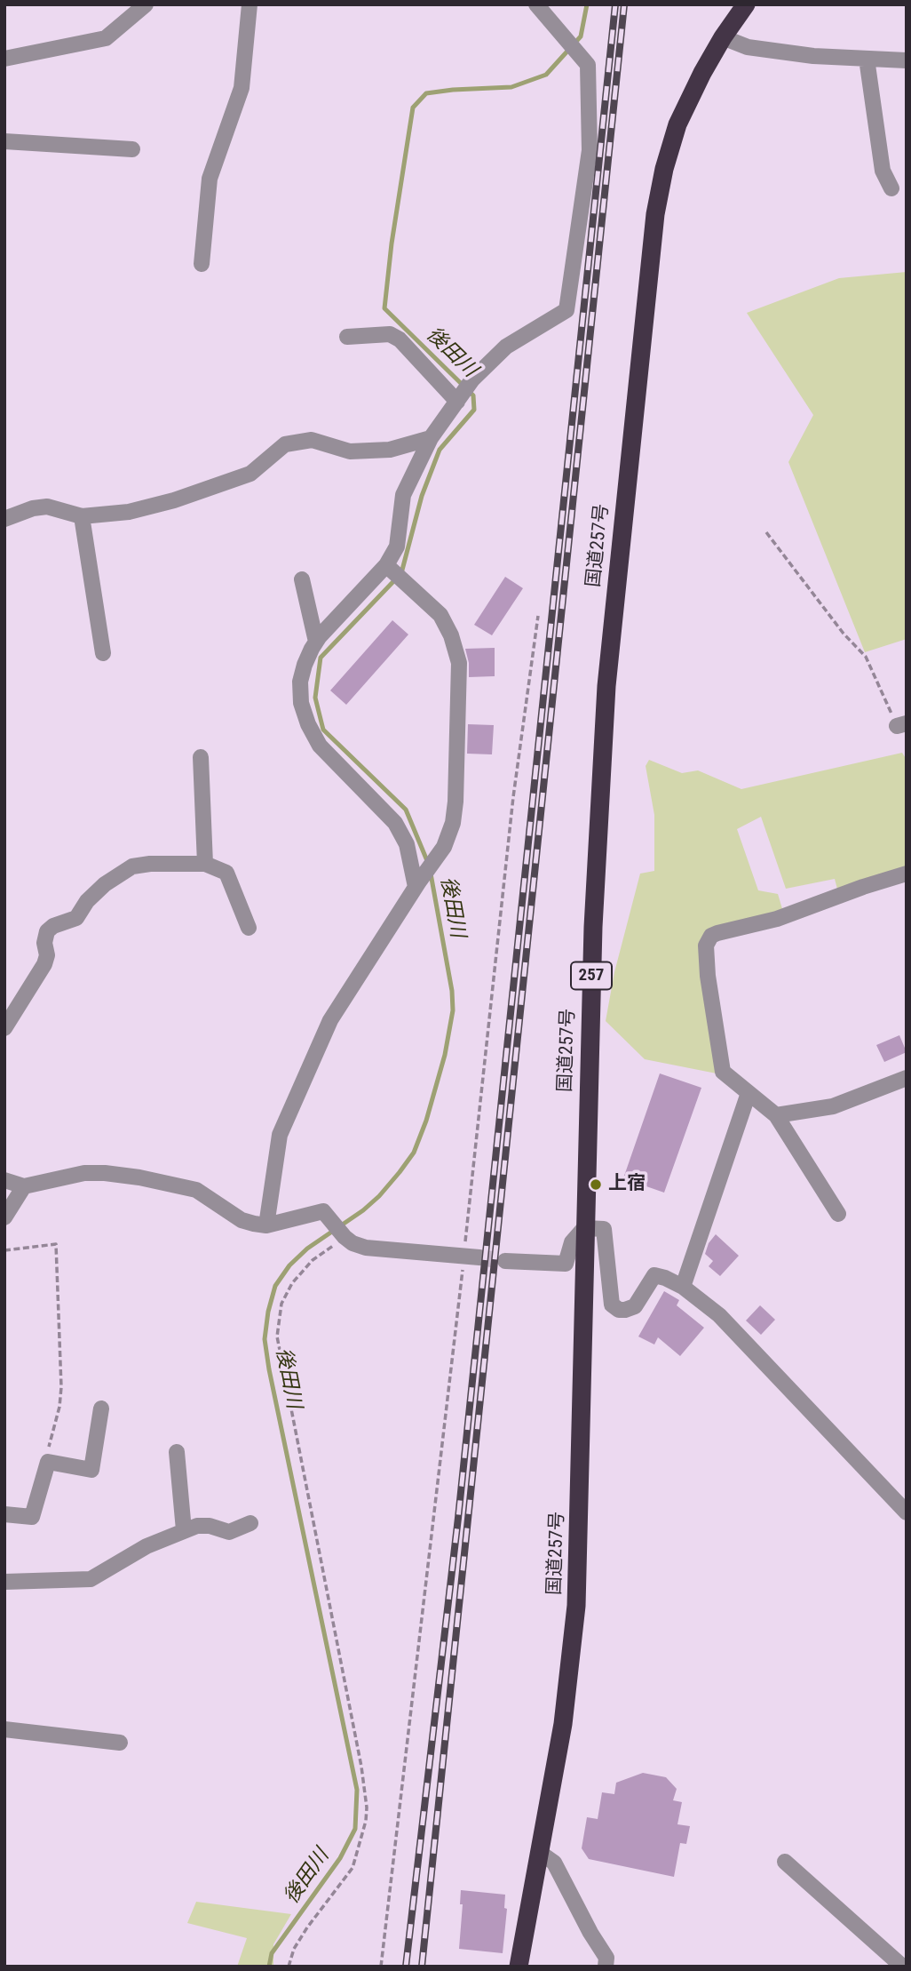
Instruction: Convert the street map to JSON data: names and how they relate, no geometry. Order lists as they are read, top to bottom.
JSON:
{
  "streets": {
    "highway": ["国道257号", "257"]
  },
  "water": ["後田川"],
  "places": ["上宿"]
}
